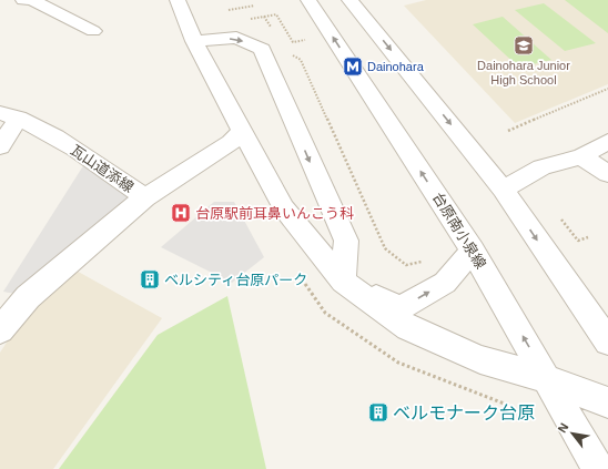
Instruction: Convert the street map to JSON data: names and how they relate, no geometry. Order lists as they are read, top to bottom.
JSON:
{
  "streets": {
    "street": ["瓦山道添線", "台原南小泉線"]
  },
  "places": {
    "school or university": ["Dainohara Junior High School"],
    "metro station": ["Dainohara"],
    "hospital": ["台原駅前耳鼻いんこう科"],
    "building": ["ベルシティ台原パーク", "ベルモナーク台原"]
  },
  "north": "top left"
}
